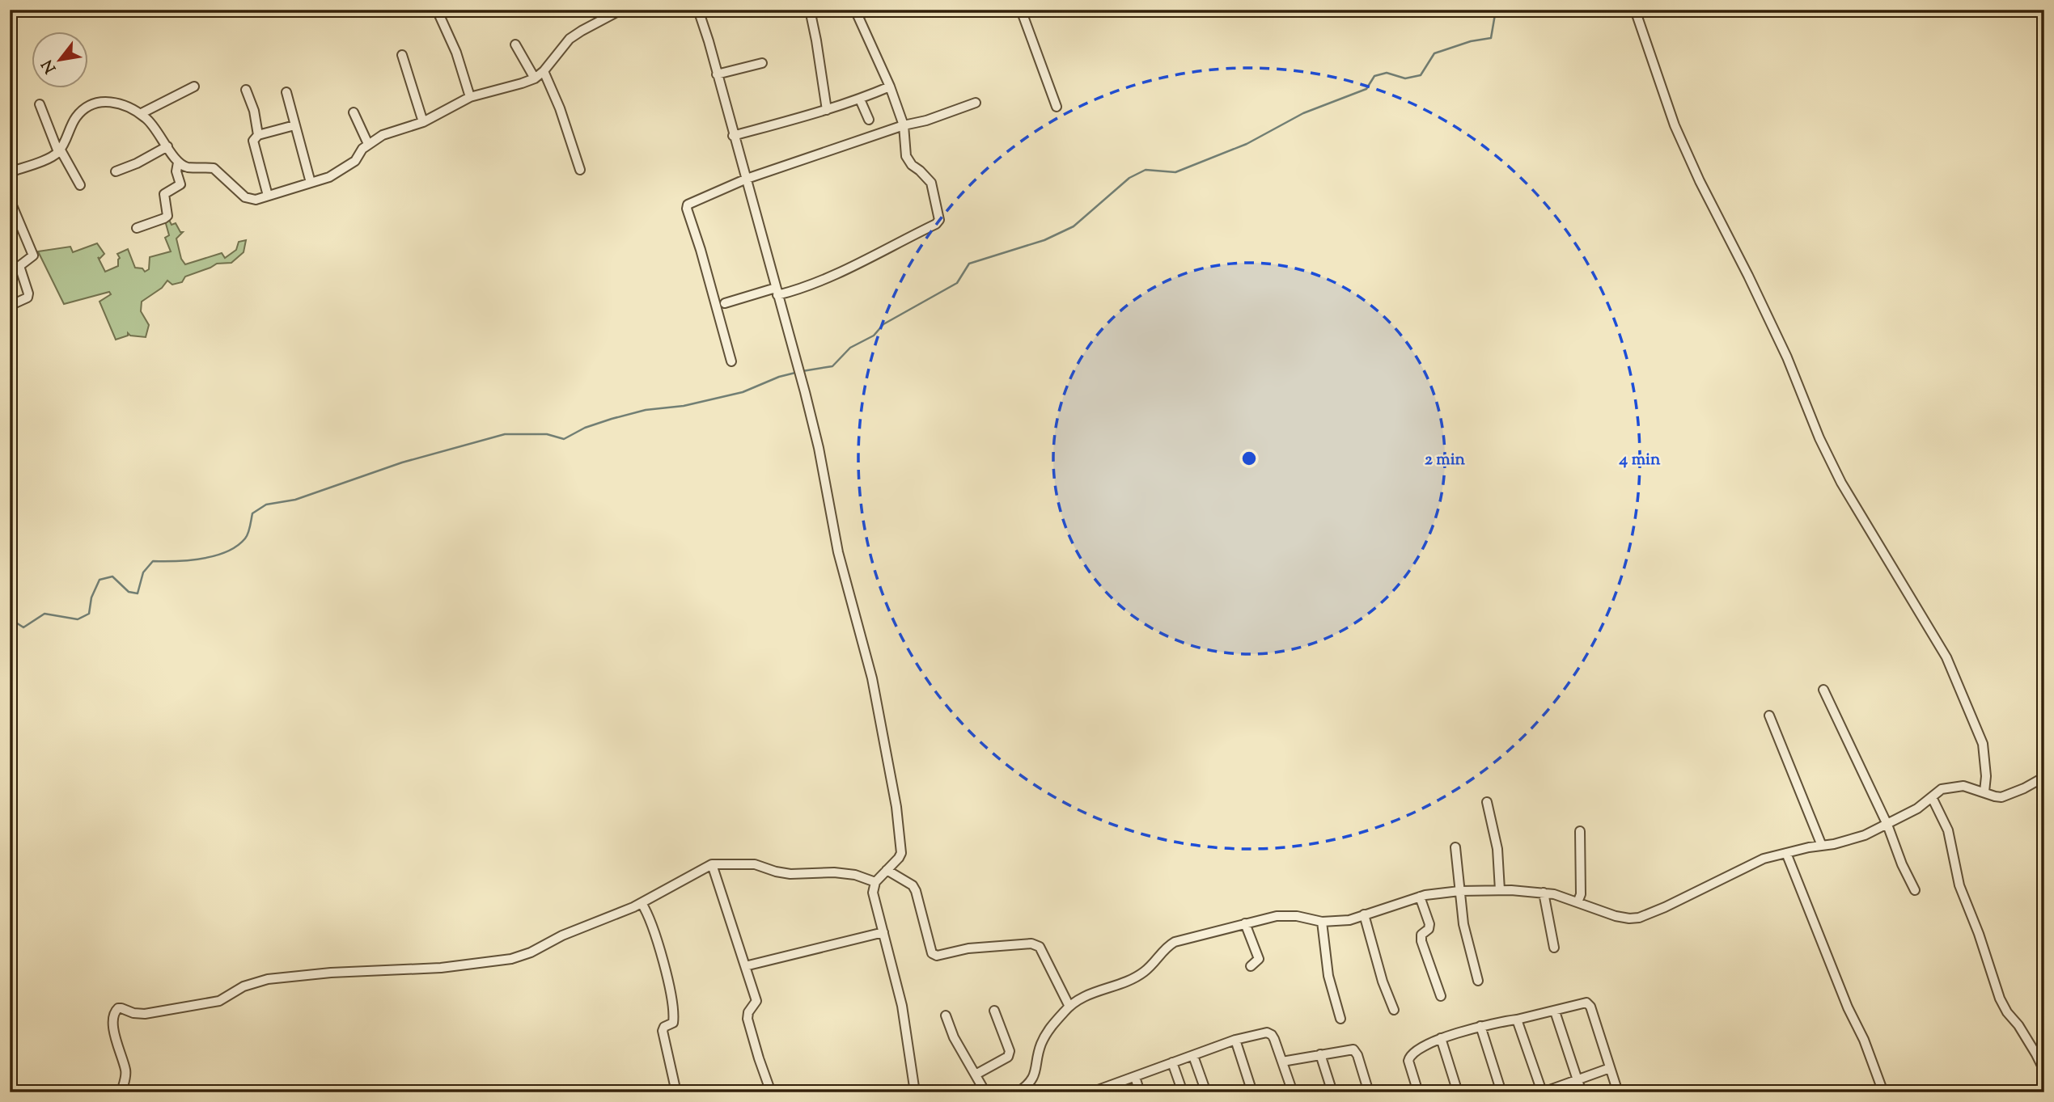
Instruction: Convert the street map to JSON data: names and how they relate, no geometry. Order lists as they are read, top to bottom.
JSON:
{
  "north": "bottom left",
  "rings": ["2 min", "4 min"]
}
